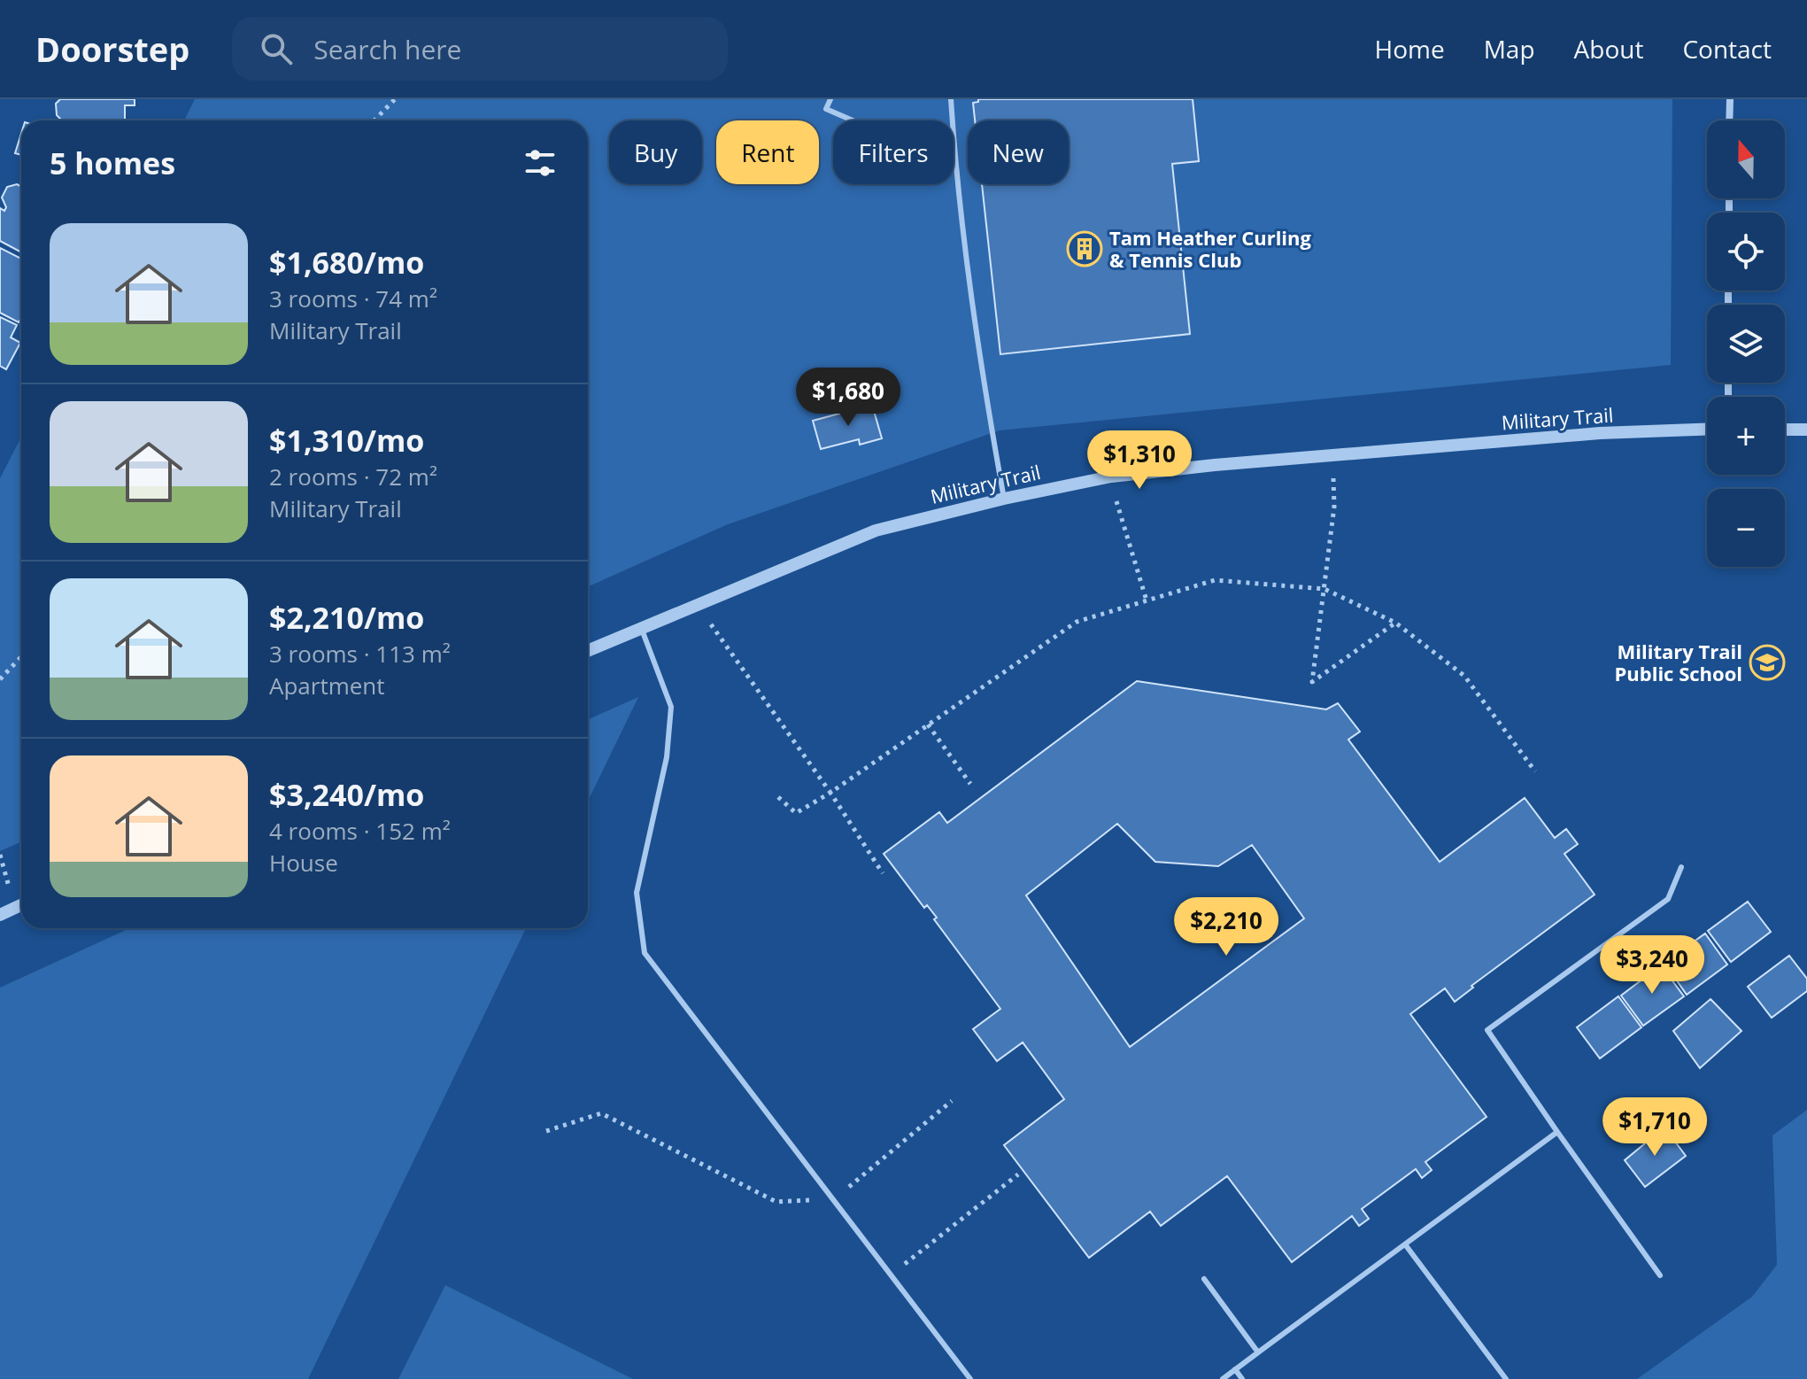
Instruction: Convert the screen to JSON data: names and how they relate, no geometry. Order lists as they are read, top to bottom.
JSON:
{
  "streets": {
    "street": ["Military Trail"]
  },
  "places": {
    "building": ["Tam Heather Curling & Tennis Club"],
    "school or university": ["Military Trail Public School"]
  },
  "north": "top",
  "page": {
    "header": "Doorstep",
    "search": "Search here",
    "nav": [
      "Home",
      "Map",
      "About",
      "Contact"
    ],
    "map_buttons": ["+", "−"],
    "chip": [
      "Buy",
      "Rent",
      "Filters",
      "New"
    ],
    "heading": "5 homes",
    "list": [
      {
        "name": "$1,680/mo",
        "note": "3 rooms · 74 m² · Military Trail"
      },
      {
        "name": "$1,310/mo",
        "note": "2 rooms · 72 m² · Military Trail"
      },
      {
        "name": "$2,210/mo",
        "note": "3 rooms · 113 m² · Apartment"
      },
      {
        "name": "$3,240/mo",
        "note": "4 rooms · 152 m² · House"
      }
    ],
    "price": [
      "$1,680",
      "$1,310",
      "$2,210",
      "$3,240",
      "$1,710"
    ]
  }
}
